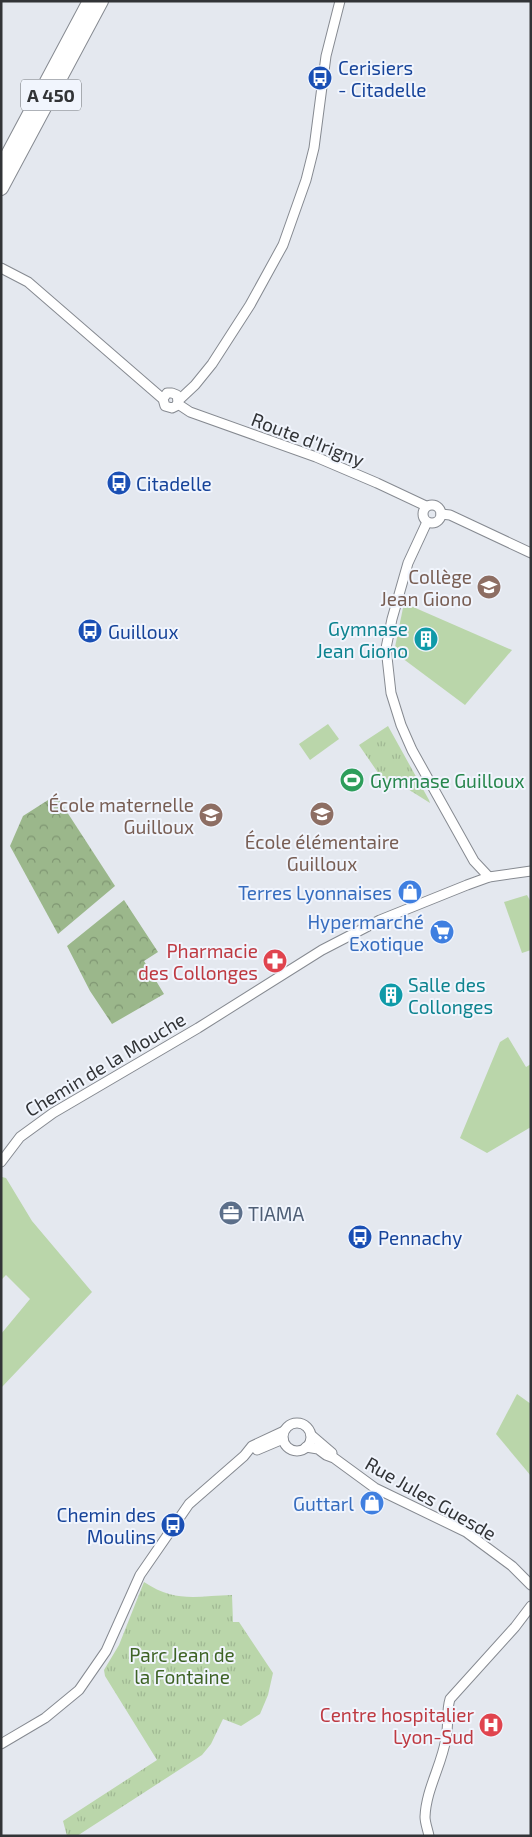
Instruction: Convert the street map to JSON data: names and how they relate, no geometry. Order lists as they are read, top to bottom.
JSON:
{
  "streets": {
    "highway": ["A 450"],
    "street": ["Route d'Irigny", "Chemin de la Mouche", "Rue Jules Guesde"]
  },
  "parks": ["Parc Jean de la Fontaine"],
  "places": {
    "bus stop": [
      "Cerisiers - Citadelle",
      "Citadelle",
      "Guilloux",
      "Pennachy",
      "Chemin des Moulins"
    ],
    "school or university": ["Collège Jean Giono", "École élémentaire Guilloux", "École maternelle Guilloux"],
    "building": ["Gymnase Jean Giono", "Salle des Collonges"],
    "sports": ["Gymnase Guilloux"],
    "shop": ["Terres Lyonnaises", "Guttarl"],
    "supermarket": ["Hypermarché Exotique"],
    "pharmacy": ["Pharmacie des Collonges"],
    "office": ["TIAMA"],
    "hospital": ["Centre hospitalier Lyon-Sud"]
  }
}
